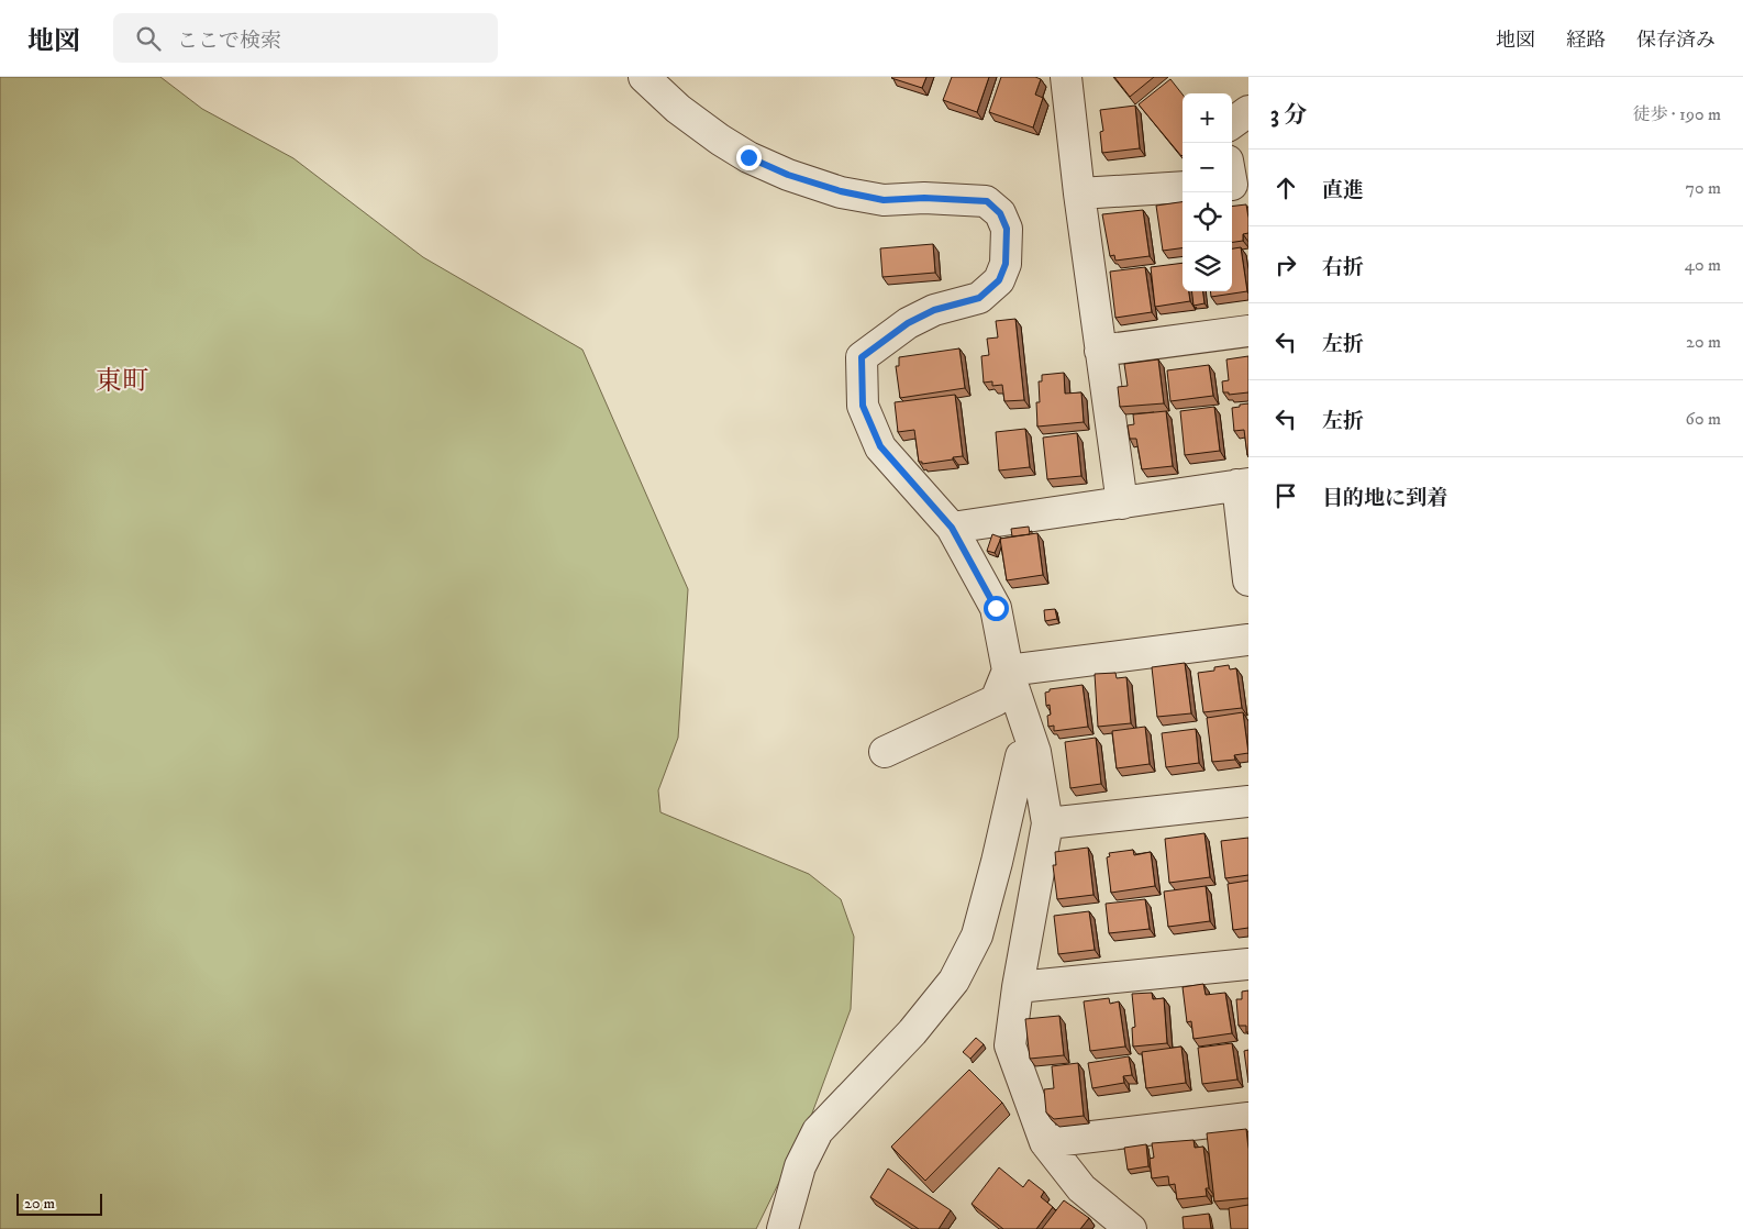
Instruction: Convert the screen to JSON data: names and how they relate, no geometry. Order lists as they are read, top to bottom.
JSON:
{
  "districts": ["東町"],
  "scale_bar": "20 m",
  "page": {
    "header": "地図",
    "search": "ここで検索",
    "nav": ["地図", "経路", "保存済み"],
    "heading": ["3 分", "徒歩 · 190 m"],
    "map_buttons": ["+", "−"],
    "list": [
      ["直進", "70 m"],
      ["右折", "40 m"],
      ["左折", "20 m"],
      ["左折", "60 m"],
      "目的地に到着"
    ],
    "scale": "20 m"
  }
}
